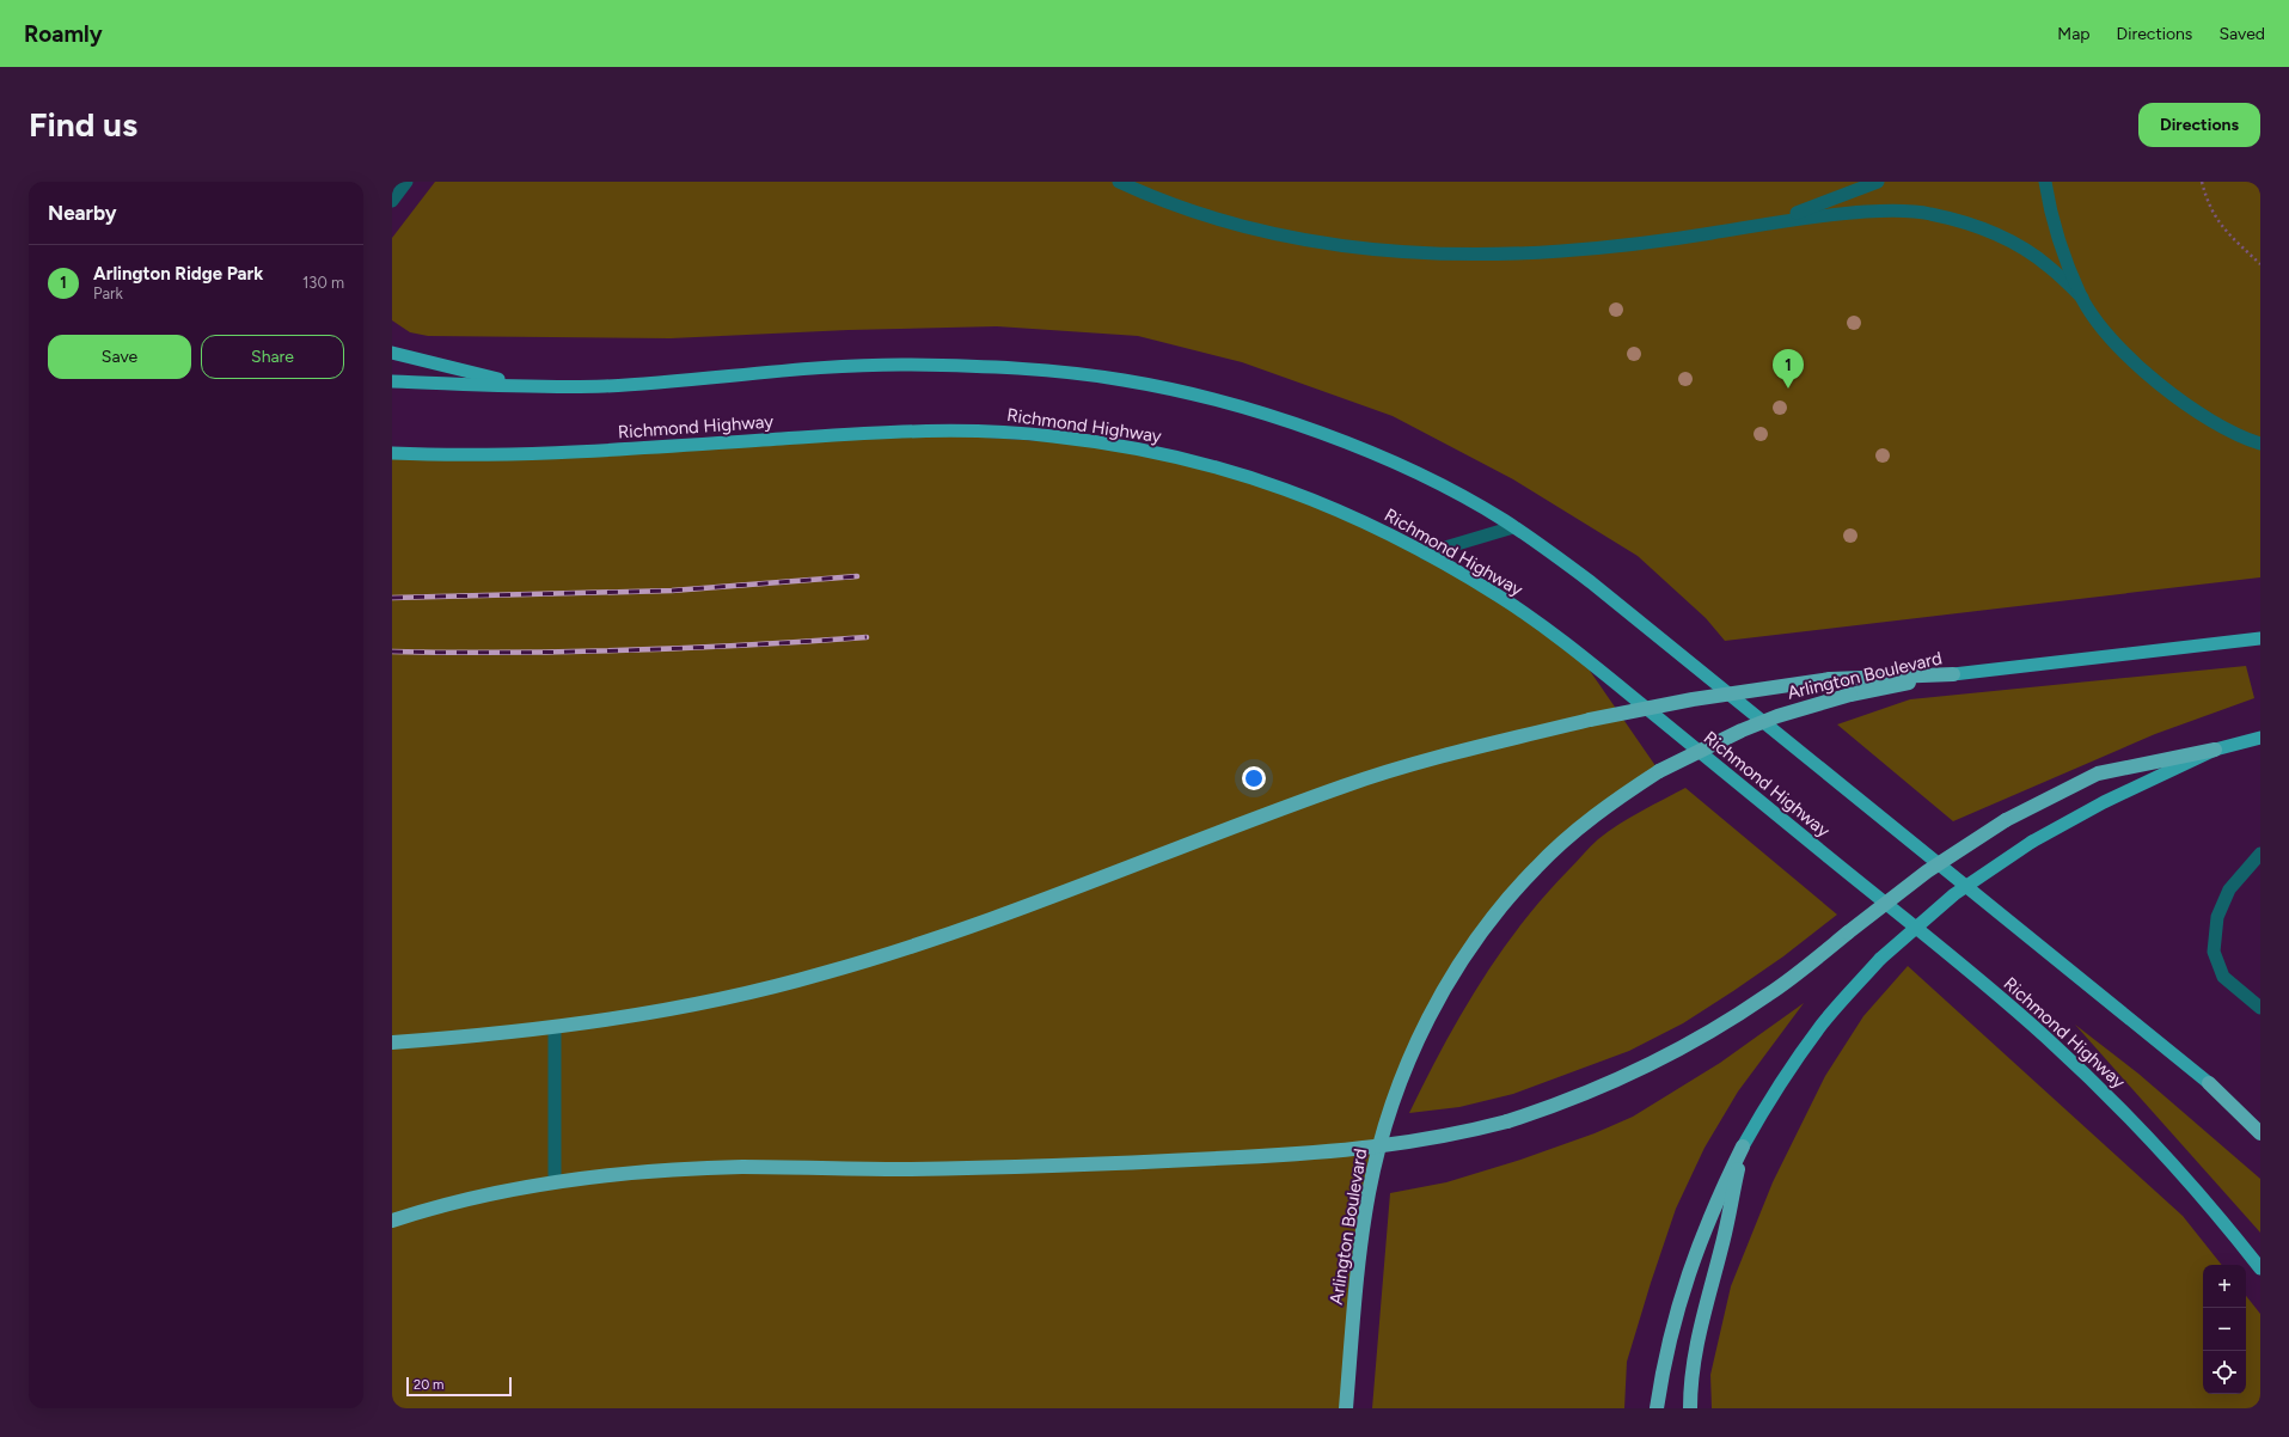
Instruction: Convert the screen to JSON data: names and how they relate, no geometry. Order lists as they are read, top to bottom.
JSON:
{
  "streets": {
    "highway": ["Richmond Highway", "Arlington Boulevard"]
  },
  "scale_bar": "20 m",
  "page": {
    "header": "Roamly",
    "nav": ["Map", "Directions", "Saved"],
    "buttons": [
      "Directions",
      ["Save", "Share"]
    ],
    "title": "Find us",
    "heading": "Nearby",
    "list": [
      {
        "mark": "1",
        "name": "Arlington Ridge Park",
        "note": "Park",
        "value": "130 m"
      }
    ],
    "pins": "1",
    "map_buttons": ["+", "−"],
    "scale": "20 m"
  }
}
